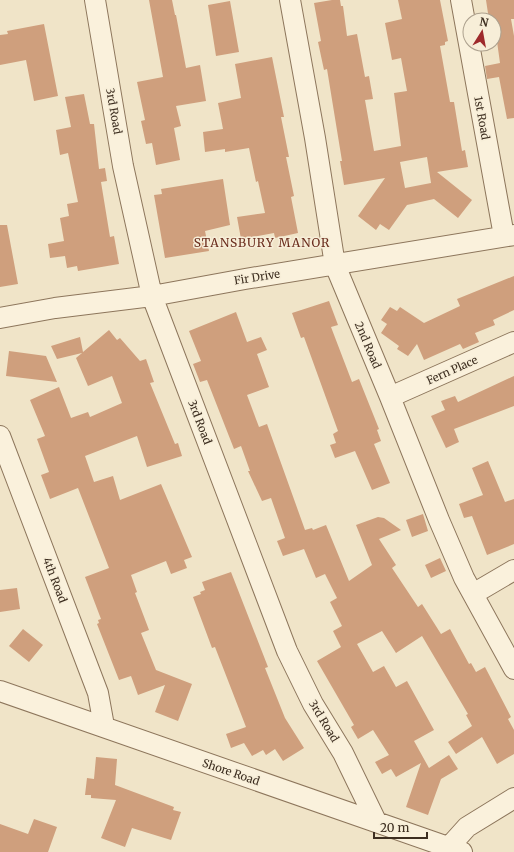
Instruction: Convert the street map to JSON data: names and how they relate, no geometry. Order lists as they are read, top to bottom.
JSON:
{
  "streets": {
    "street": [
      "3rd Road",
      "1st Road",
      "Fir Drive",
      "2nd Road",
      "Fern Place",
      "4th Road",
      "Shore Road"
    ]
  },
  "crossings": [
    ["3rd Road", "Fir Drive"],
    ["3rd Road", "Shore Road"],
    ["1st Road", "Fir Drive"],
    ["Fir Drive", "2nd Road"],
    ["2nd Road", "Fern Place"],
    ["4th Road", "Shore Road"]
  ],
  "districts": ["STANSBURY MANOR"],
  "scale_bar": "20 m",
  "north": "top"
}
